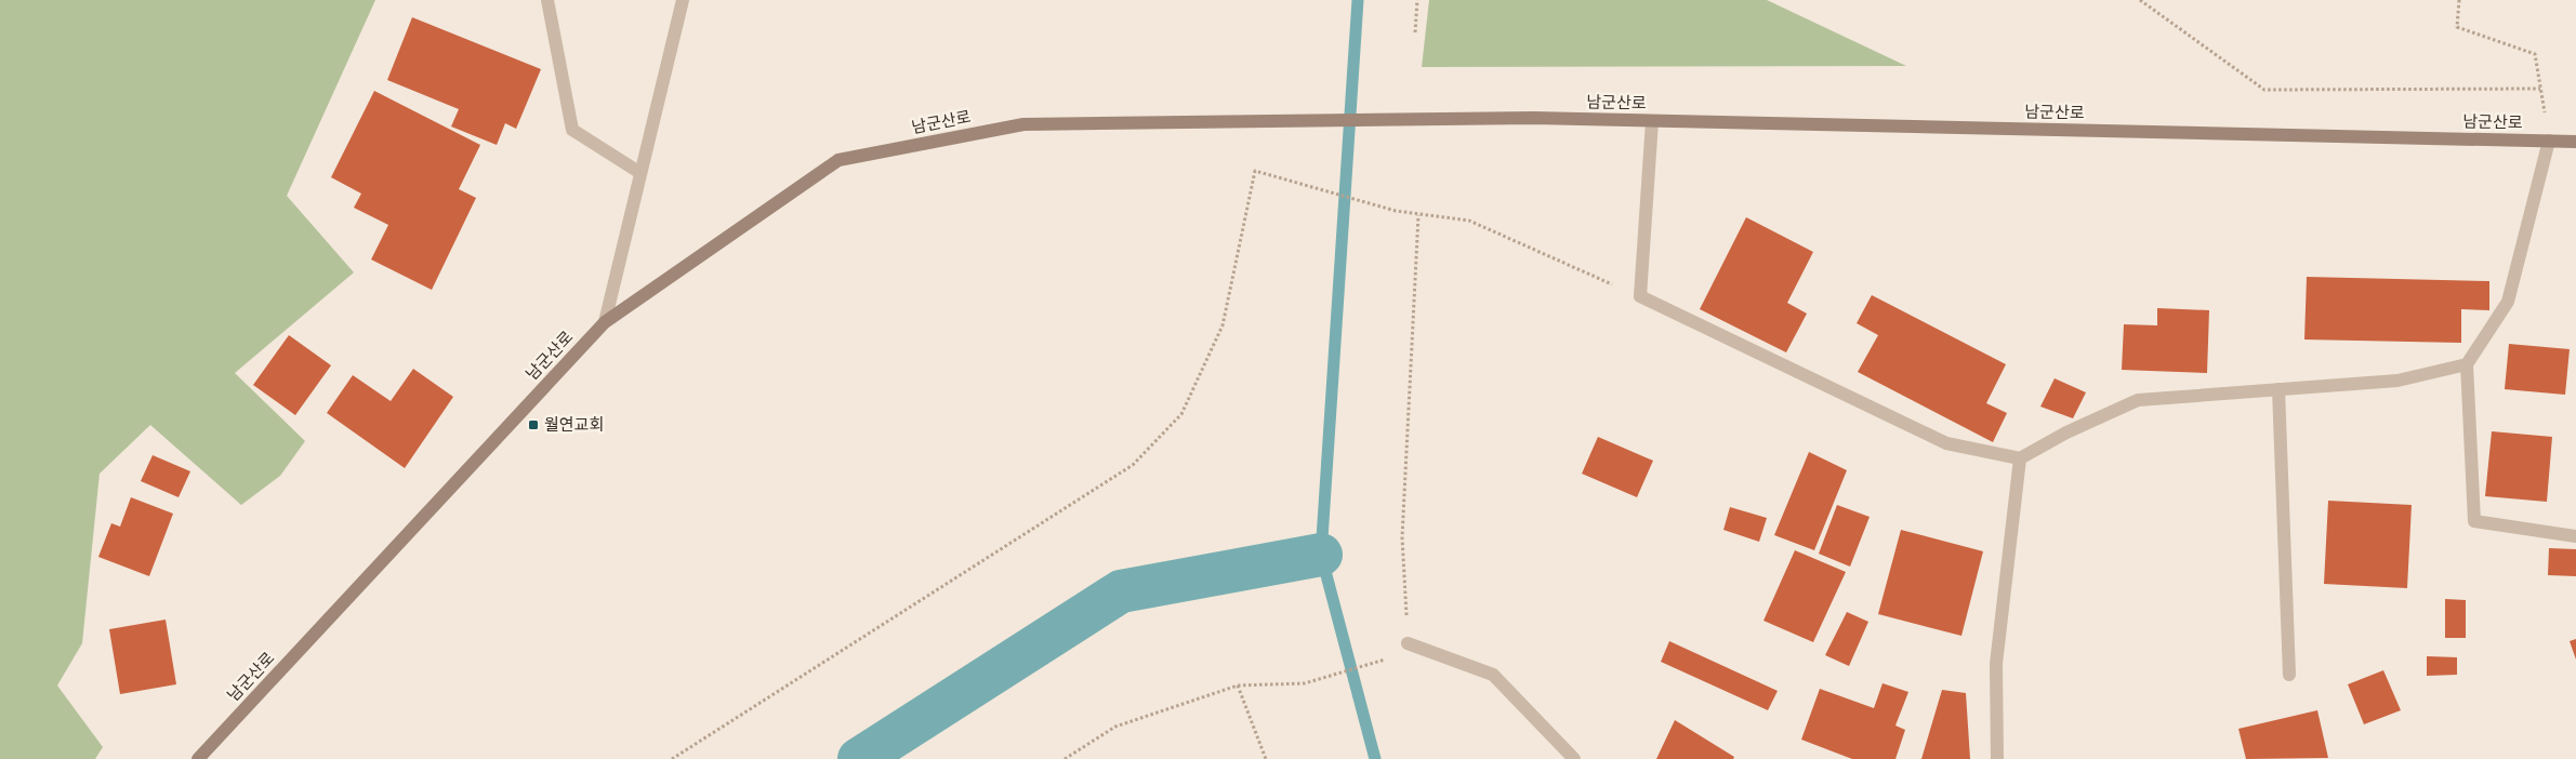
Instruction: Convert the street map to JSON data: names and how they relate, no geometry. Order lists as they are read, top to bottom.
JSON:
{
  "streets": {
    "main road": ["남군산로"]
  },
  "places": {
    "transit": ["월연교회"]
  }
}
